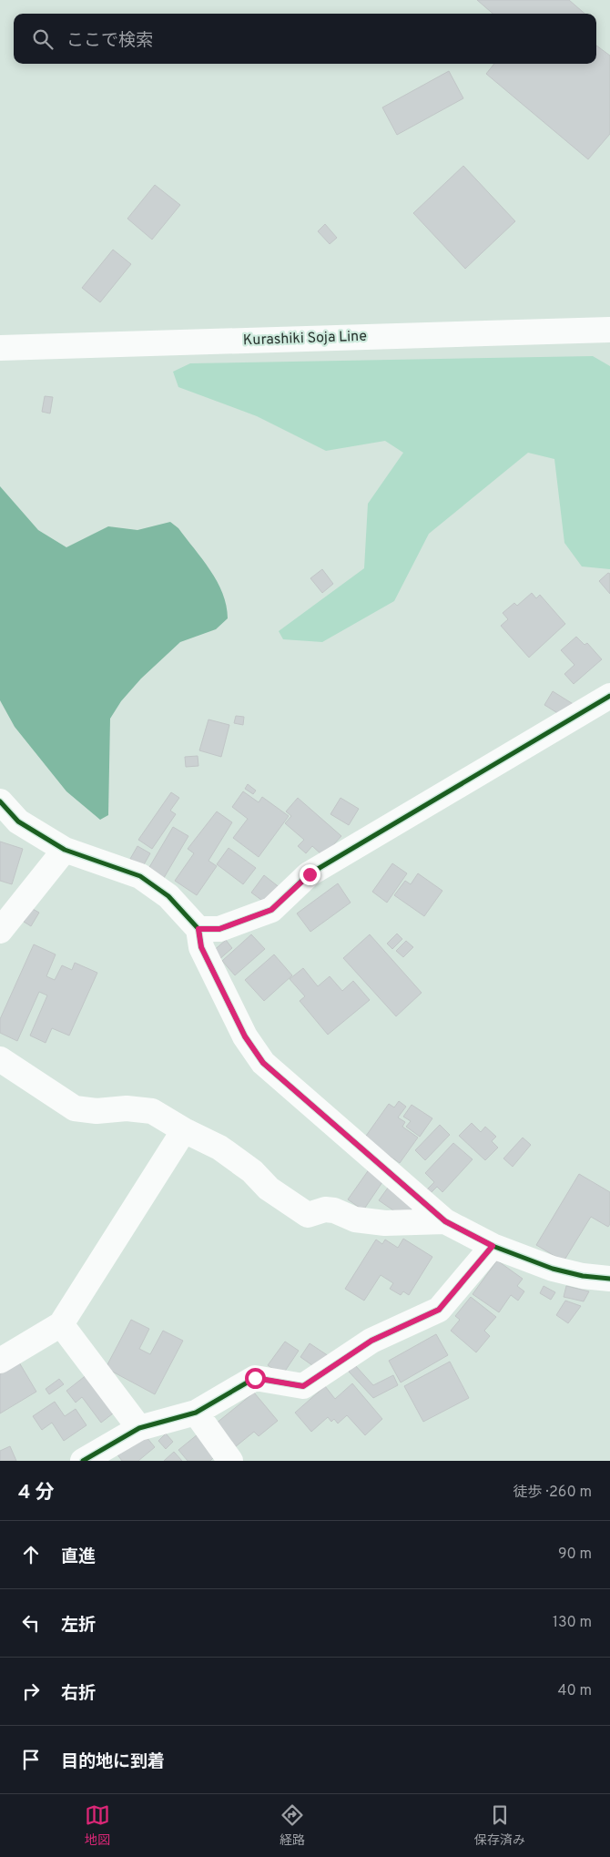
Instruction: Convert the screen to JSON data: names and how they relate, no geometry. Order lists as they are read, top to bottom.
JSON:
{
  "streets": {
    "street": ["Kurashiki Soja Line"]
  },
  "page": {
    "search": "ここで検索",
    "heading": ["4 分", "徒歩 · 260 m"],
    "list": [
      ["直進", "90 m"],
      ["左折", "130 m"],
      ["右折", "40 m"],
      "目的地に到着"
    ],
    "nav": ["地図", "経路", "保存済み"]
  }
}
